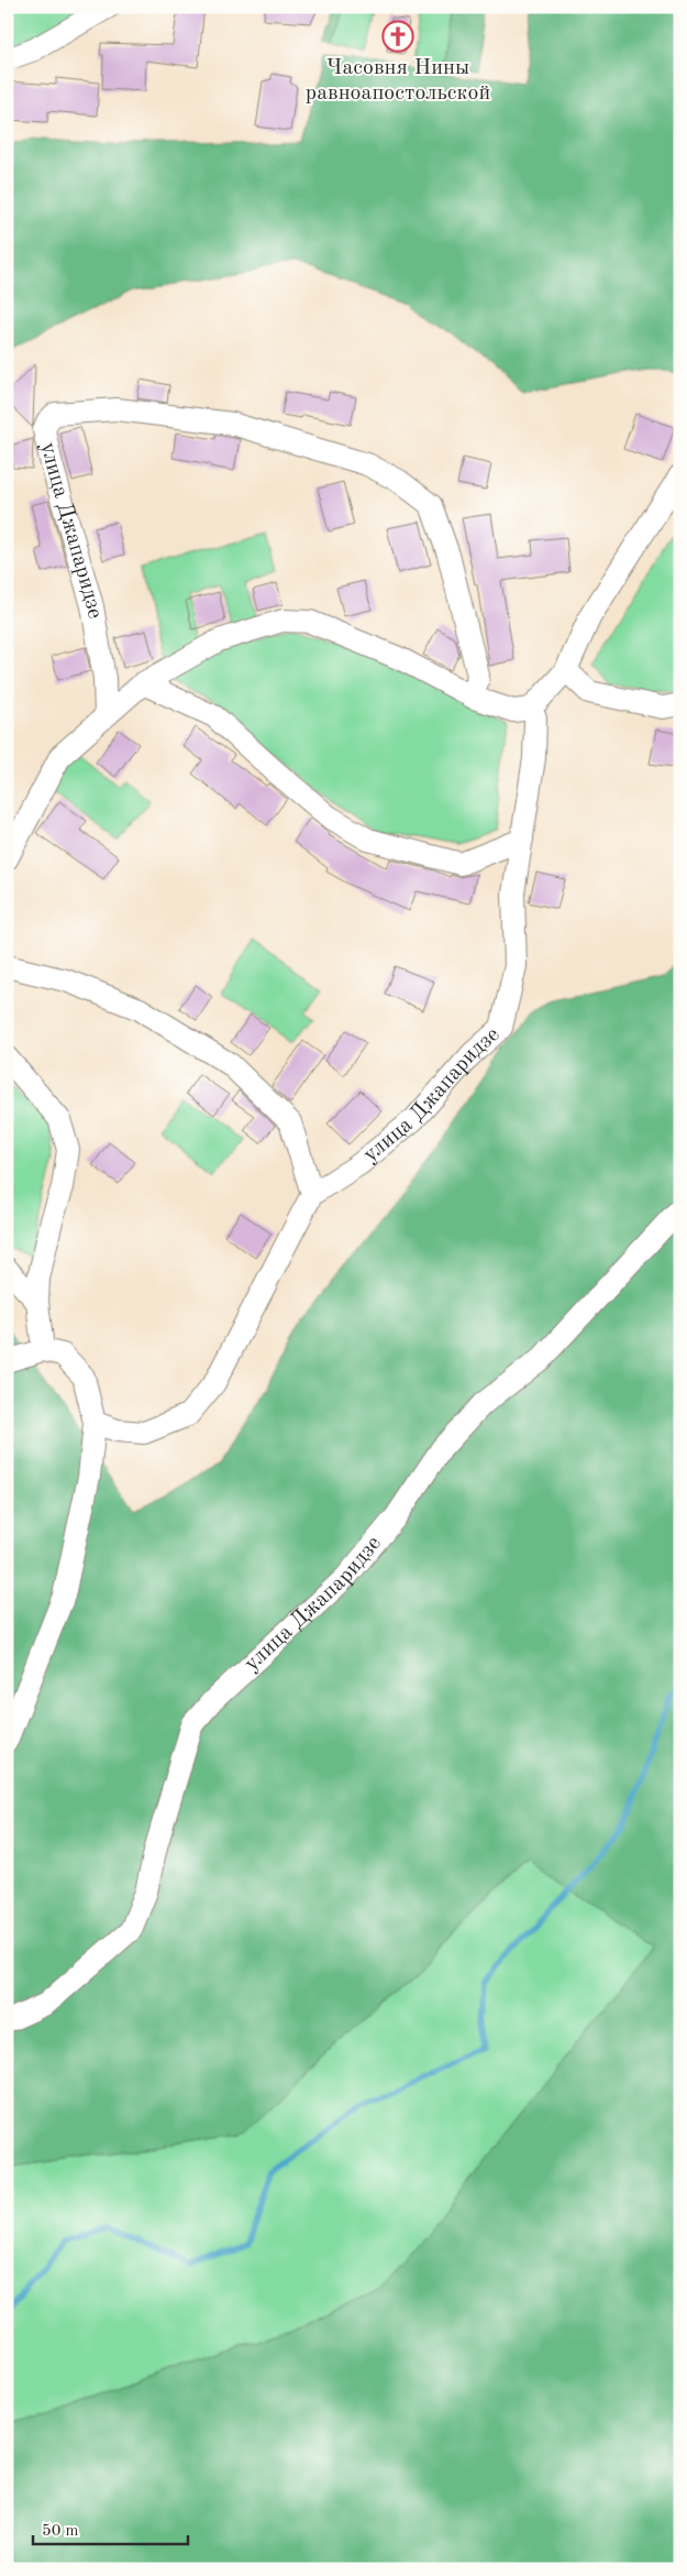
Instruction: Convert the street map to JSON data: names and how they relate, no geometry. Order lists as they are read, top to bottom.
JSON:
{
  "streets": {
    "street": ["улица Джапаридзе"]
  },
  "places": {
    "church": ["Часовня Нины равноапостольской"]
  },
  "scale_bar": "50 m"
}
